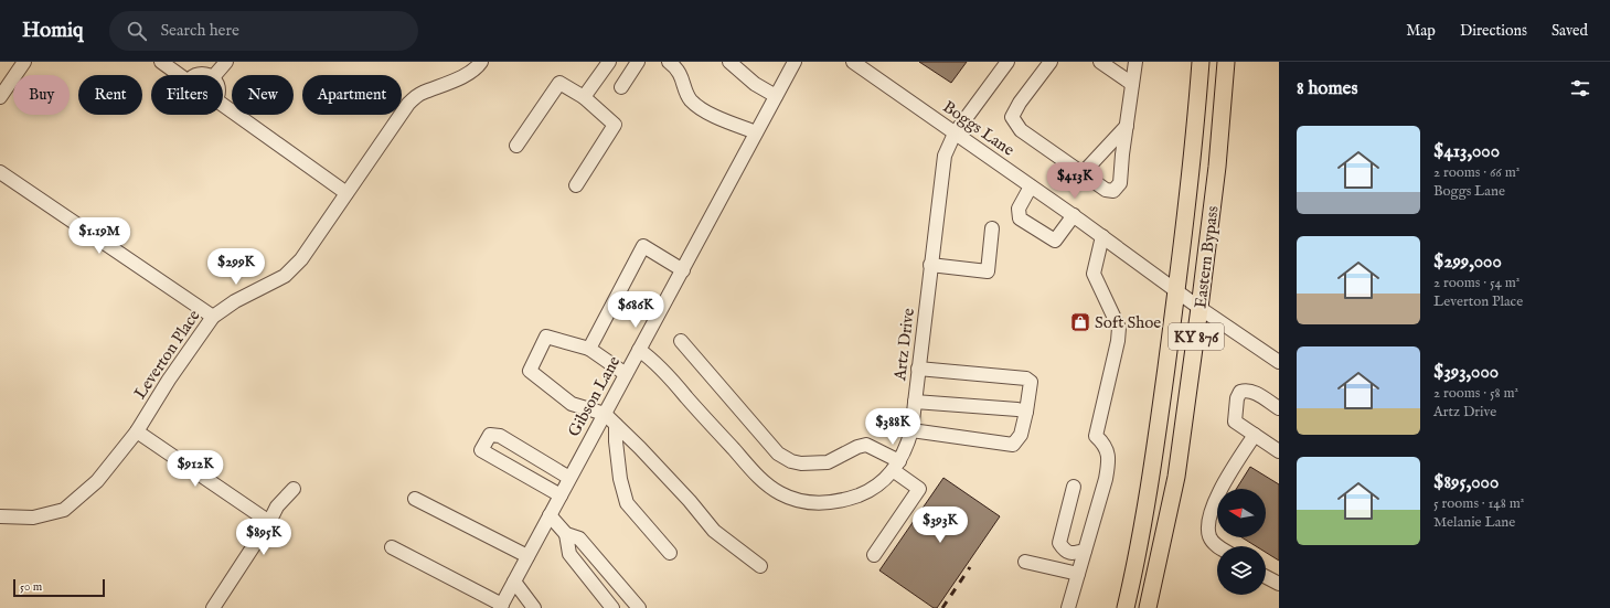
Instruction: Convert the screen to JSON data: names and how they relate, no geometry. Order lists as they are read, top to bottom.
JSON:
{
  "streets": {
    "main road": ["Eastern Bypass", "KY 876"],
    "street": [
      "Boggs Lane",
      "Artz Drive",
      "Leverton Place",
      "Gibson Lane"
    ]
  },
  "crossings": [
    ["Boggs Lane", "Eastern Bypass"],
    ["Boggs Lane", "Artz Drive"],
    ["Artz Drive", "Gibson Lane"]
  ],
  "places": {
    "shop": ["Soft Shoe"]
  },
  "scale_bar": "50 m",
  "north": "left",
  "page": {
    "header": "Homiq",
    "search": "Search here",
    "nav": ["Map", "Directions", "Saved"],
    "heading": "8 homes",
    "chip": [
      "Buy",
      "Rent",
      "Filters",
      "New",
      "Apartment"
    ],
    "list": [
      {
        "name": "$413,000",
        "note": "2 rooms · 66 m² · Boggs Lane"
      },
      {
        "name": "$299,000",
        "note": "2 rooms · 54 m² · Leverton Place"
      },
      {
        "name": "$393,000",
        "note": "2 rooms · 58 m² · Artz Drive"
      },
      {
        "name": "$895,000",
        "note": "5 rooms · 148 m² · Melanie Lane"
      }
    ],
    "price": [
      "$413K",
      "$1.19M",
      "$299K",
      "$686K",
      "$388K",
      "$912K",
      "$393K",
      "$895K"
    ],
    "scale": "50 m"
  }
}
